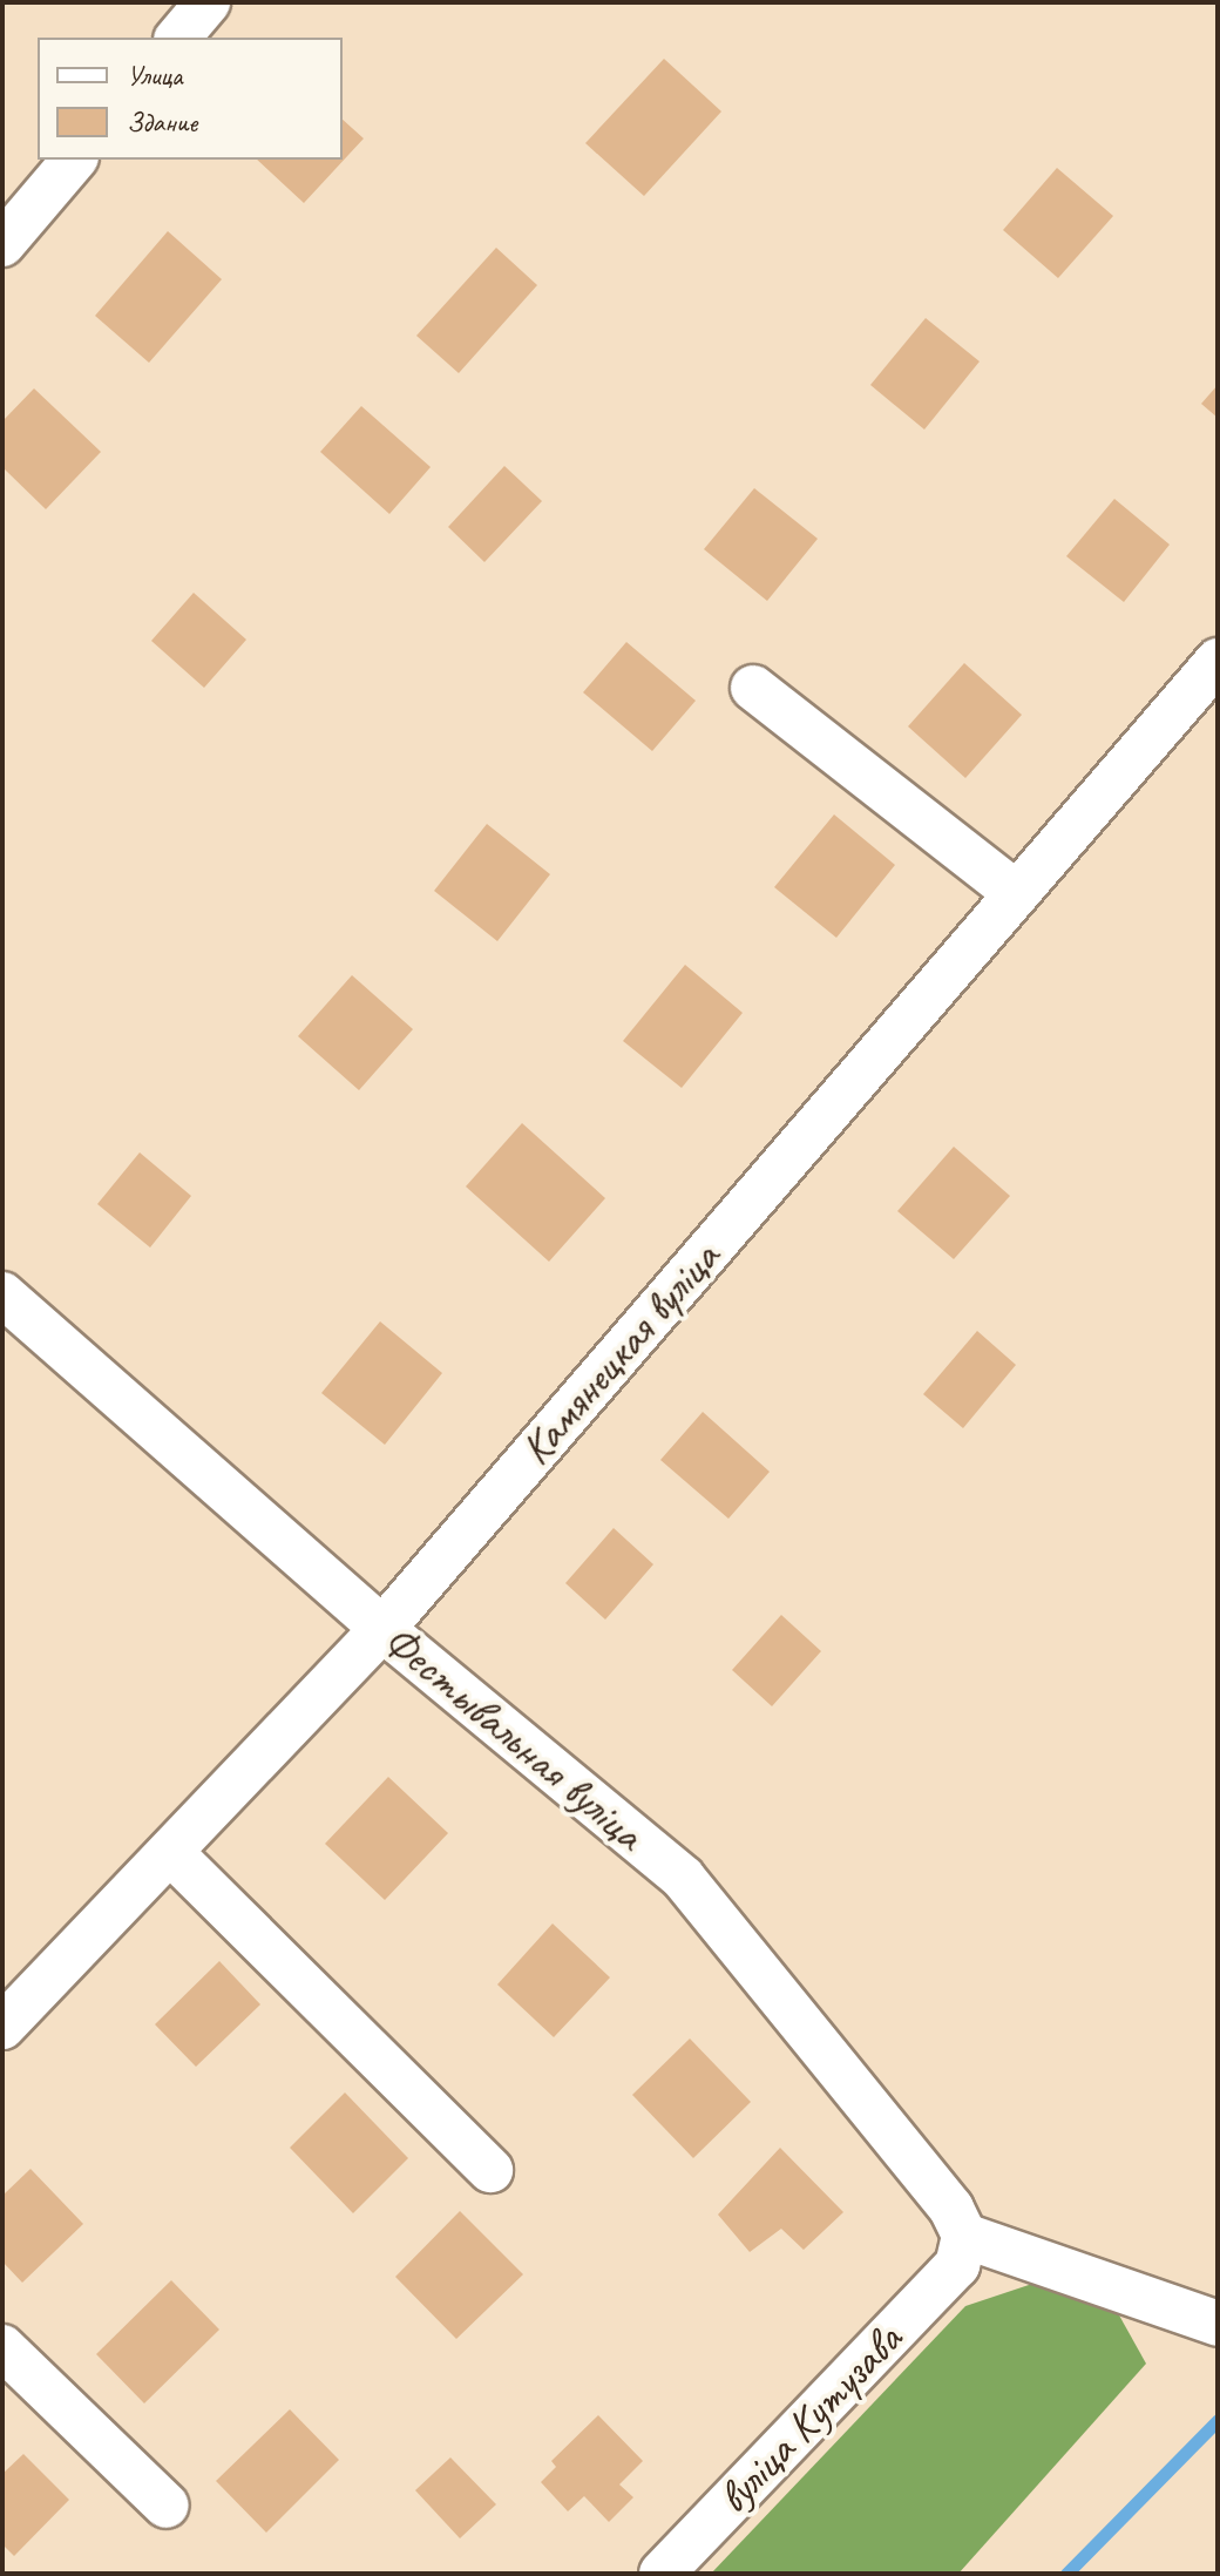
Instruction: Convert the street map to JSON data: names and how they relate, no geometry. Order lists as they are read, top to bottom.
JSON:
{
  "streets": {
    "street": ["Камянецкая вуліца", "Фестывальная вуліца", "вуліца Кутузава"]
  },
  "crossings": [
    ["Камянецкая вуліца", "Фестывальная вуліца"],
    ["Фестывальная вуліца", "вуліца Кутузава"]
  ],
  "legend": ["Улица", "Здание"]
}
